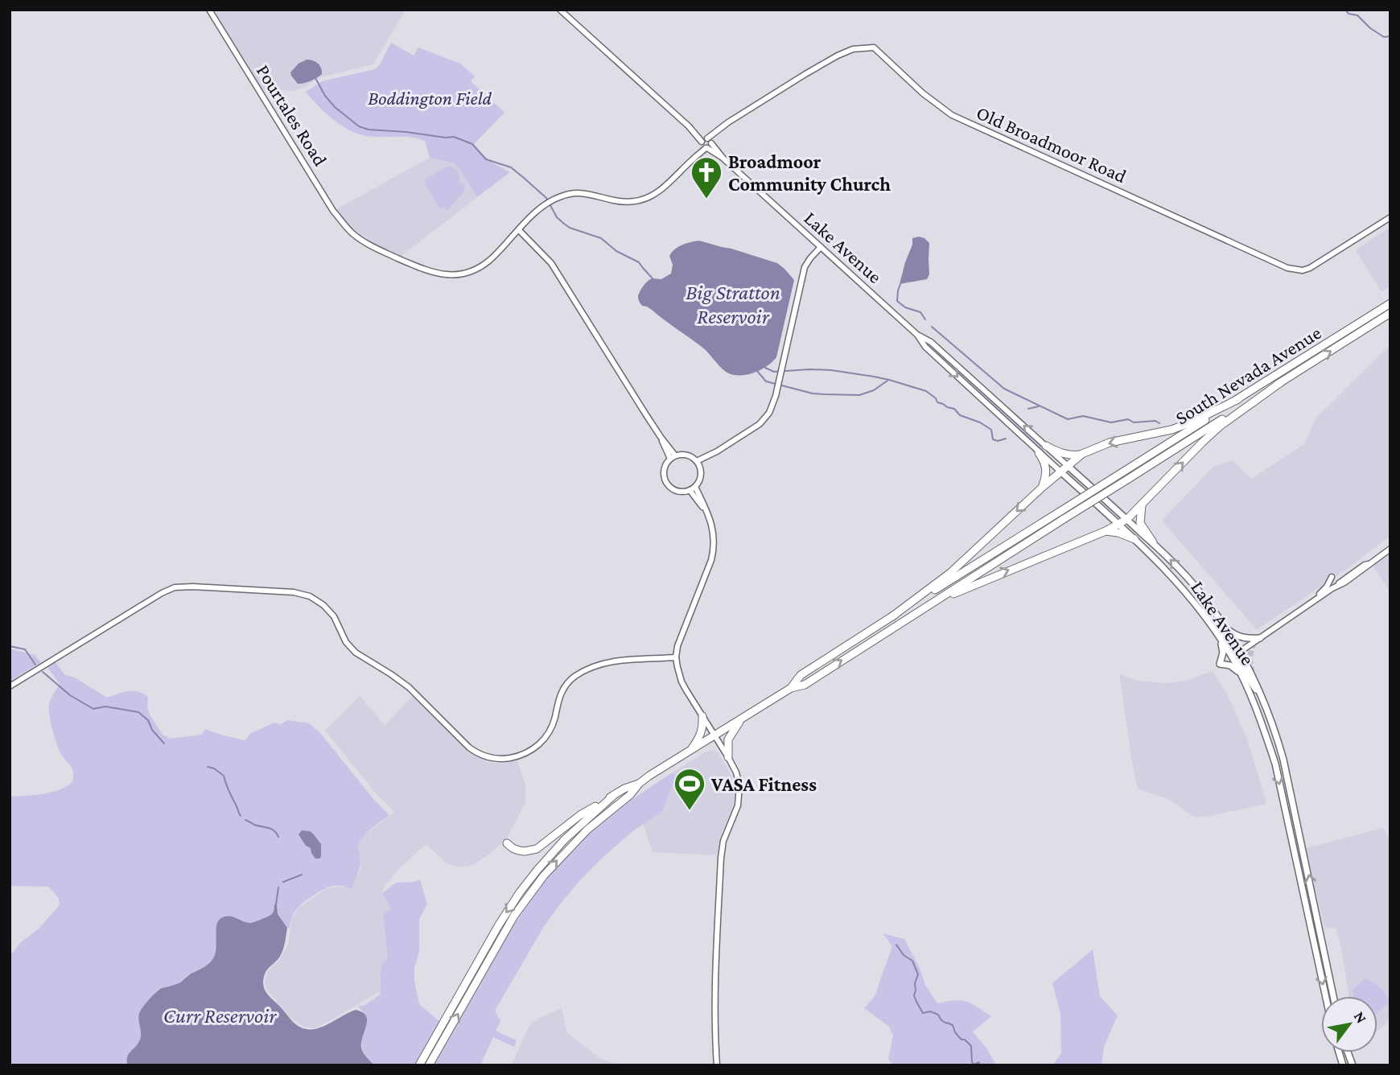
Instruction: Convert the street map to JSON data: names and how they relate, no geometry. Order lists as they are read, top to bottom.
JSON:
{
  "streets": {
    "highway": ["South Nevada Avenue"],
    "main road": ["Lake Avenue"],
    "street": ["Pourtales Road", "Old Broadmoor Road"]
  },
  "crossings": [
    ["Pourtales Road", "Old Broadmoor Road"],
    ["Old Broadmoor Road", "Lake Avenue"]
  ],
  "water": ["Big Stratton Reservoir", "Curr Reservoir"],
  "parks": ["Boddington Field"],
  "places": {
    "church": ["Broadmoor Community Church"],
    "sports": ["VASA Fitness"]
  },
  "north": "top right"
}
